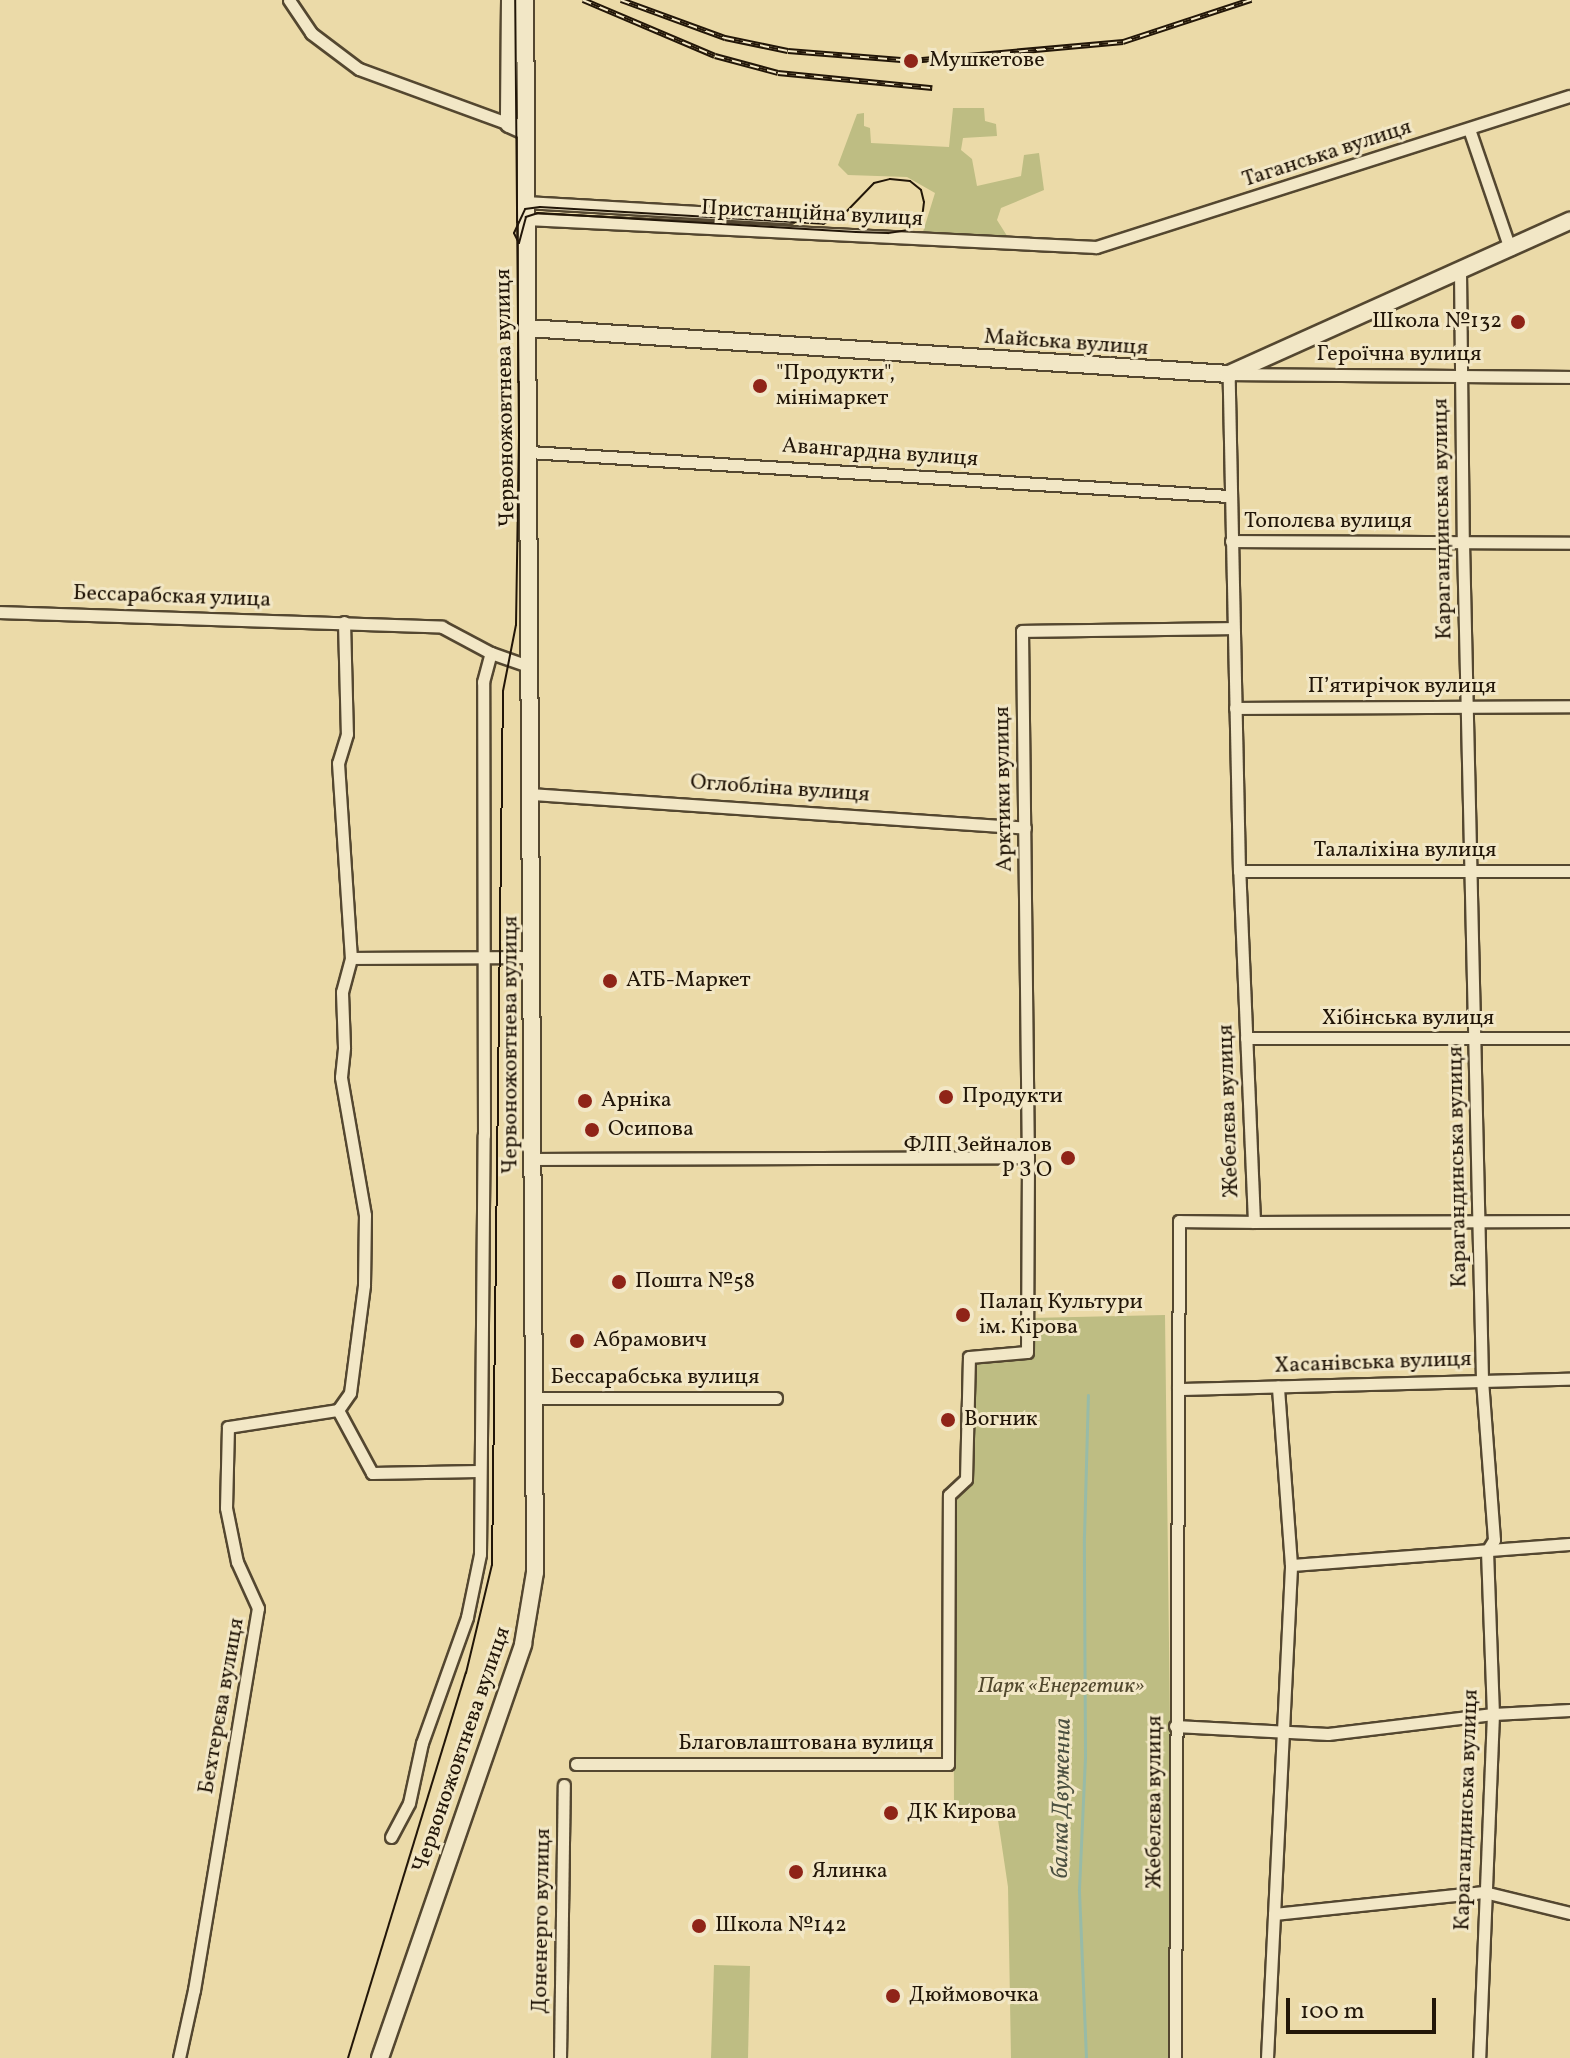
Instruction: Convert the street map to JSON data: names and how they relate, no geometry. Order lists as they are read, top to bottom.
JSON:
{
  "streets": {
    "main road": ["Майська вулиця", "Червоножовтнева вулиця"],
    "street": [
      "Таганська вулиця",
      "Пристанційна вулиця",
      "Героїчна вулиця",
      "Авангардна вулиця",
      "Карагандинська вулиця",
      "Тополєва вулиця",
      "Бессарабская улица",
      "П’ятирічок вулиця",
      "Оглобліна вулиця",
      "Арктики вулиця",
      "Талаліхіна вулиця",
      "Хібінська вулиця",
      "Жебелєва вулиця",
      "Хасанівська вулиця",
      "Бессарабська вулиця",
      "Бехтерєва вулиця",
      "Благовлаштована вулиця",
      "Доненерго вулиця"
    ]
  },
  "crossings": [
    ["Таганська вулиця", "Пристанційна вулиця"],
    ["Пристанційна вулиця", "Червоножовтнева вулиця"],
    ["Майська вулиця", "Героїчна вулиця"],
    ["Майська вулиця", "Червоножовтнева вулиця"],
    ["Майська вулиця", "Карагандинська вулиця"],
    ["Майська вулиця", "Жебелєва вулиця"],
    ["Героїчна вулиця", "Карагандинська вулиця"],
    ["Героїчна вулиця", "Жебелєва вулиця"],
    ["Червоножовтнева вулиця", "Авангардна вулиця"],
    ["Червоножовтнева вулиця", "Бессарабская улица"],
    ["Червоножовтнева вулиця", "Оглобліна вулиця"],
    ["Червоножовтнева вулиця", "Бессарабська вулиця"],
    ["Авангардна вулиця", "Жебелєва вулиця"],
    ["Карагандинська вулиця", "Тополєва вулиця"],
    ["Карагандинська вулиця", "П’ятирічок вулиця"],
    ["Карагандинська вулиця", "Талаліхіна вулиця"],
    ["Карагандинська вулиця", "Хібінська вулиця"],
    ["Карагандинська вулиця", "Хасанівська вулиця"],
    ["Тополєва вулиця", "Жебелєва вулиця"],
    ["П’ятирічок вулиця", "Жебелєва вулиця"],
    ["Оглобліна вулиця", "Арктики вулиця"],
    ["Арктики вулиця", "Жебелєва вулиця"],
    ["Арктики вулиця", "Благовлаштована вулиця"],
    ["Талаліхіна вулиця", "Жебелєва вулиця"],
    ["Хібінська вулиця", "Жебелєва вулиця"],
    ["Жебелєва вулиця", "Хасанівська вулиця"]
  ],
  "water": ["балка Двуженна"],
  "parks": ["Парк «Енергетик»"],
  "places": [
    "Мушкетове",
    "Школа №132",
    "\"Продукти\", мінімаркет",
    "АТБ-Маркет",
    "Продукти",
    "Арніка",
    "Осипова",
    "ФЛП Зейналов Р З О",
    "Пошта №58",
    "Палац Культури ім. Кірова",
    "Абрамович",
    "Вогник",
    "ДК Кирова",
    "Ялинка",
    "Школа №142",
    "Дюймовочка"
  ],
  "scale_bar": "100 m"
}
